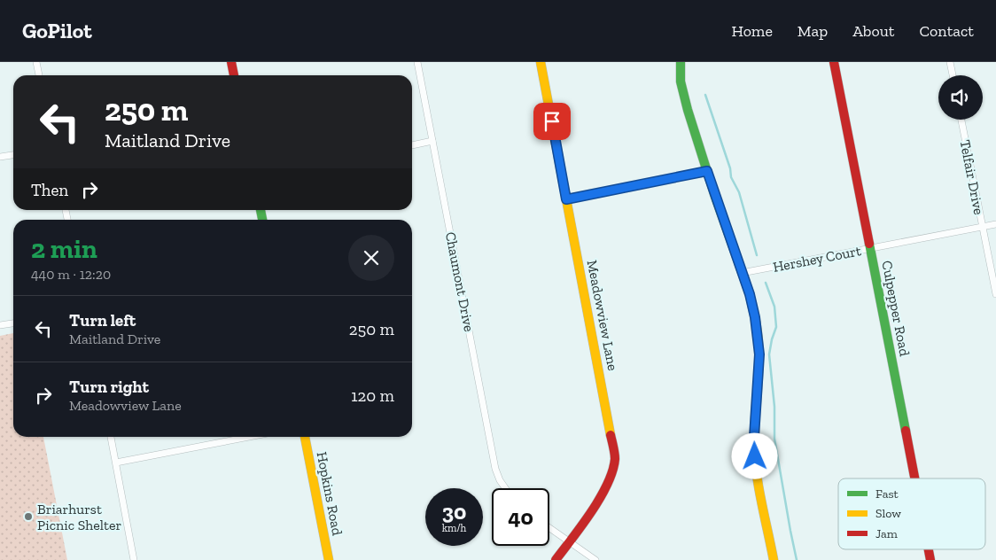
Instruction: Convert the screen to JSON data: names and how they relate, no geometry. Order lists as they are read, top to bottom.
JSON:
{
  "streets": {
    "street": [
      "Telfair Drive",
      "Hershey Court",
      "Chaumont Drive",
      "Culpepper Road",
      "Meadowview Lane",
      "Hopkins Road"
    ]
  },
  "crossings": [
    ["Telfair Drive", "Hershey Court"],
    ["Hershey Court", "Culpepper Road"]
  ],
  "places": ["Briarhurst Picnic Shelter"],
  "legend": ["Fast", "Slow", "Jam"],
  "page": {
    "header": "GoPilot",
    "nav": [
      "Home",
      "Map",
      "About",
      "Contact"
    ],
    "turn": ["250 m", "Maitland Drive"],
    "then": "Then",
    "heading": ["2 min", "440 m · 12:20"],
    "list": [
      {
        "name": "Turn left",
        "note": "Maitland Drive",
        "value": "250 m"
      },
      {
        "name": "Turn right",
        "note": "Meadowview Lane",
        "value": "120 m"
      }
    ],
    "speed": "30 km/h",
    "limit": "40"
  }
}
